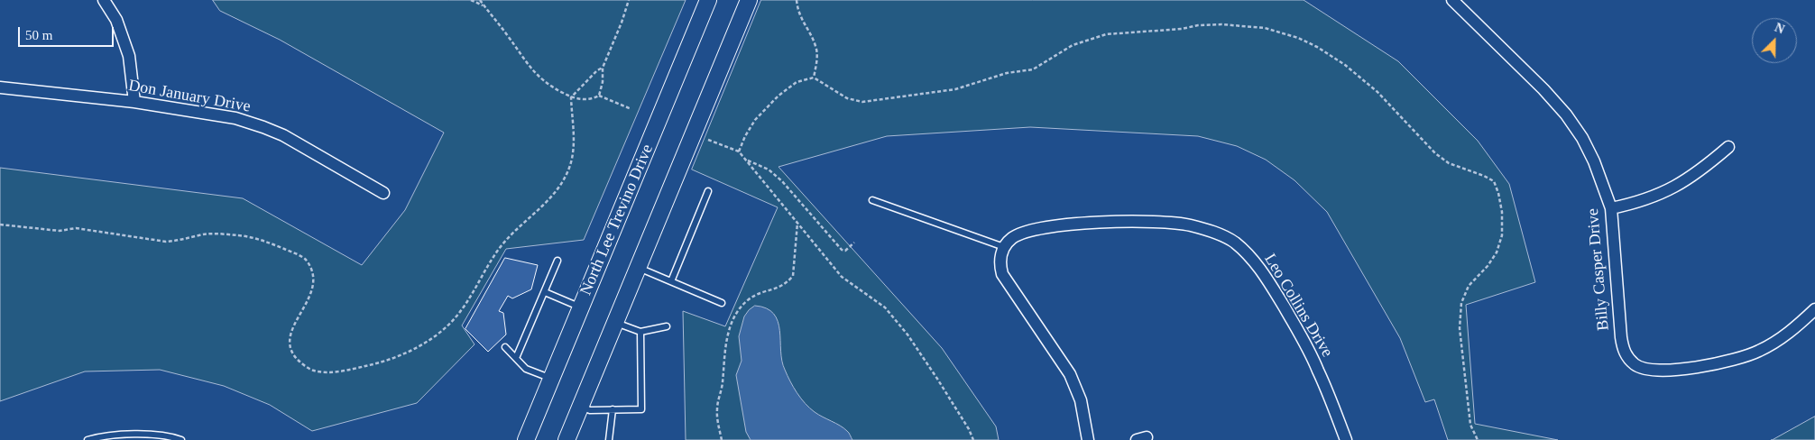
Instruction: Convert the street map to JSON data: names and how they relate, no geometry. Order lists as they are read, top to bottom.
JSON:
{
  "streets": {
    "main road": ["North Lee Trevino Drive"],
    "street": ["Don January Drive", "Billy Casper Drive", "Leo Collins Drive"]
  },
  "scale_bar": "50 m",
  "north": "top right"
}
